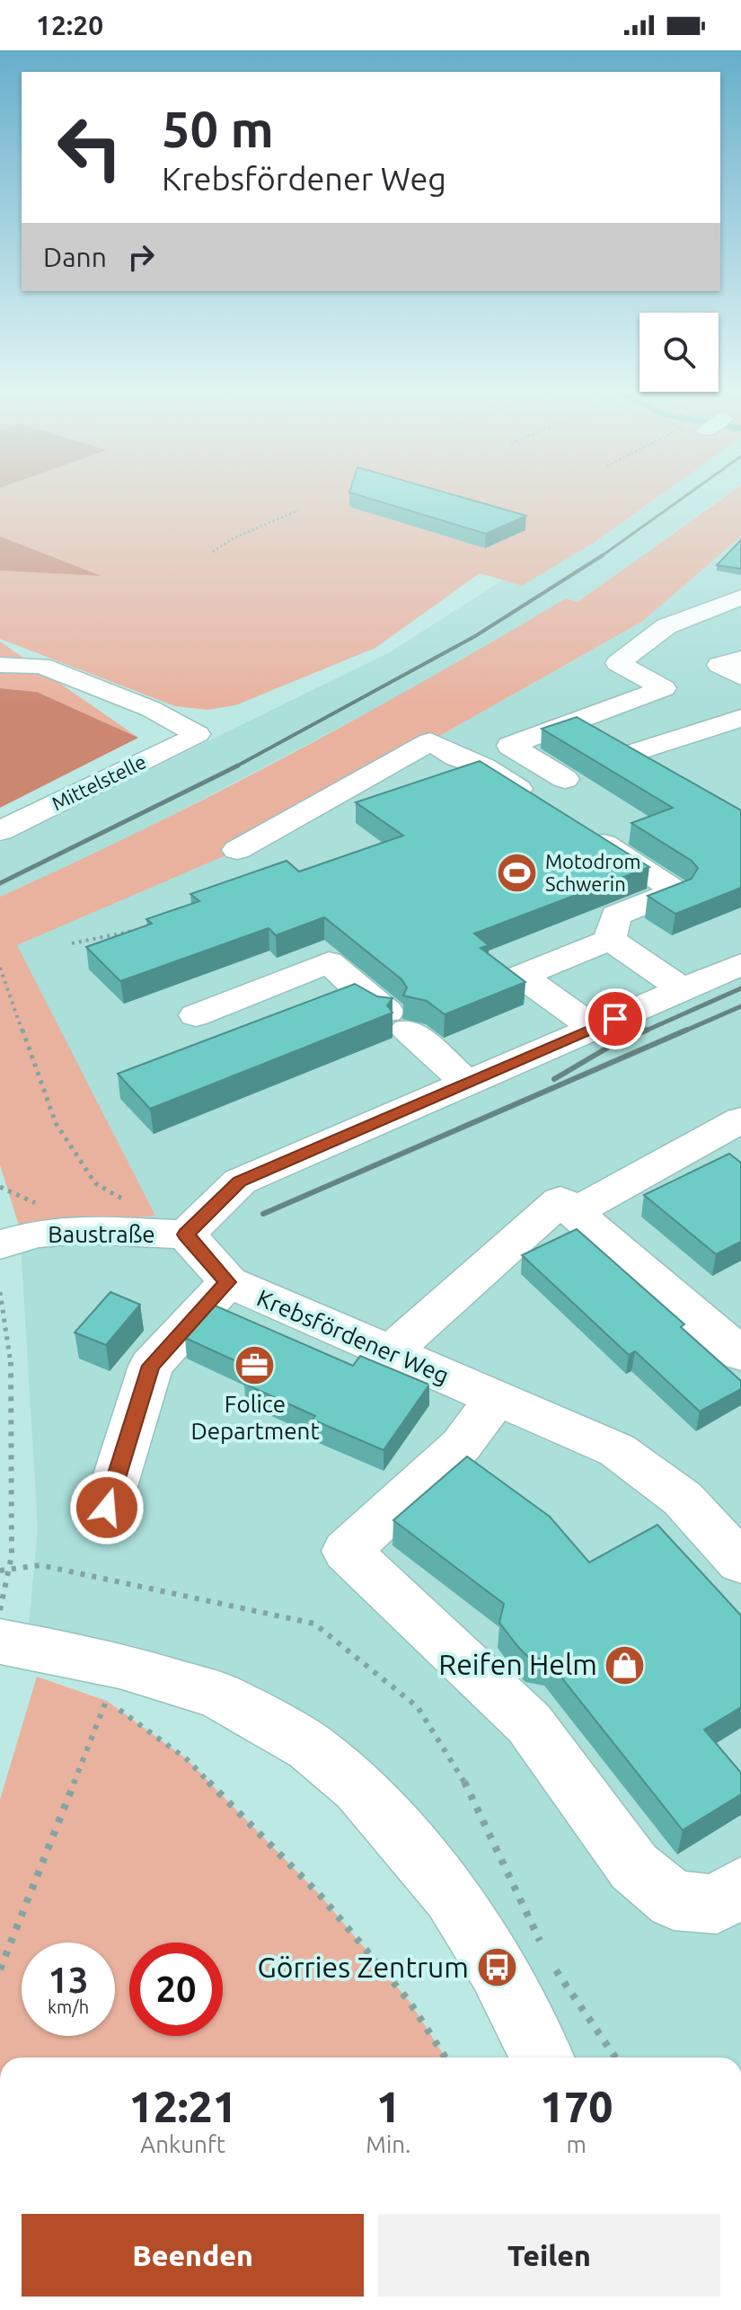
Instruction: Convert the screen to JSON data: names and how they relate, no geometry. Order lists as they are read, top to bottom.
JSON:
{
  "streets": {
    "main road": ["Mittelstelle", "Baustraße", "Krebsfördener Weg"]
  },
  "crossings": [
    ["Baustraße", "Krebsfördener Weg"]
  ],
  "places": {
    "sports": ["Motodrom Schwerin"],
    "office": ["Folice Department"],
    "shop": ["Reifen Helm"],
    "bus stop": ["Görries Zentrum"]
  },
  "page": {
    "status": "12:20",
    "turn": ["50 m", "Krebsfördener Weg"],
    "then": "Dann",
    "speed": "13 km/h",
    "limit": "20",
    "eta": [
      "12:21",
      "Ankunft",
      "1",
      "Min.",
      "170",
      "m"
    ],
    "buttons": ["Beenden", "Teilen"]
  }
}
